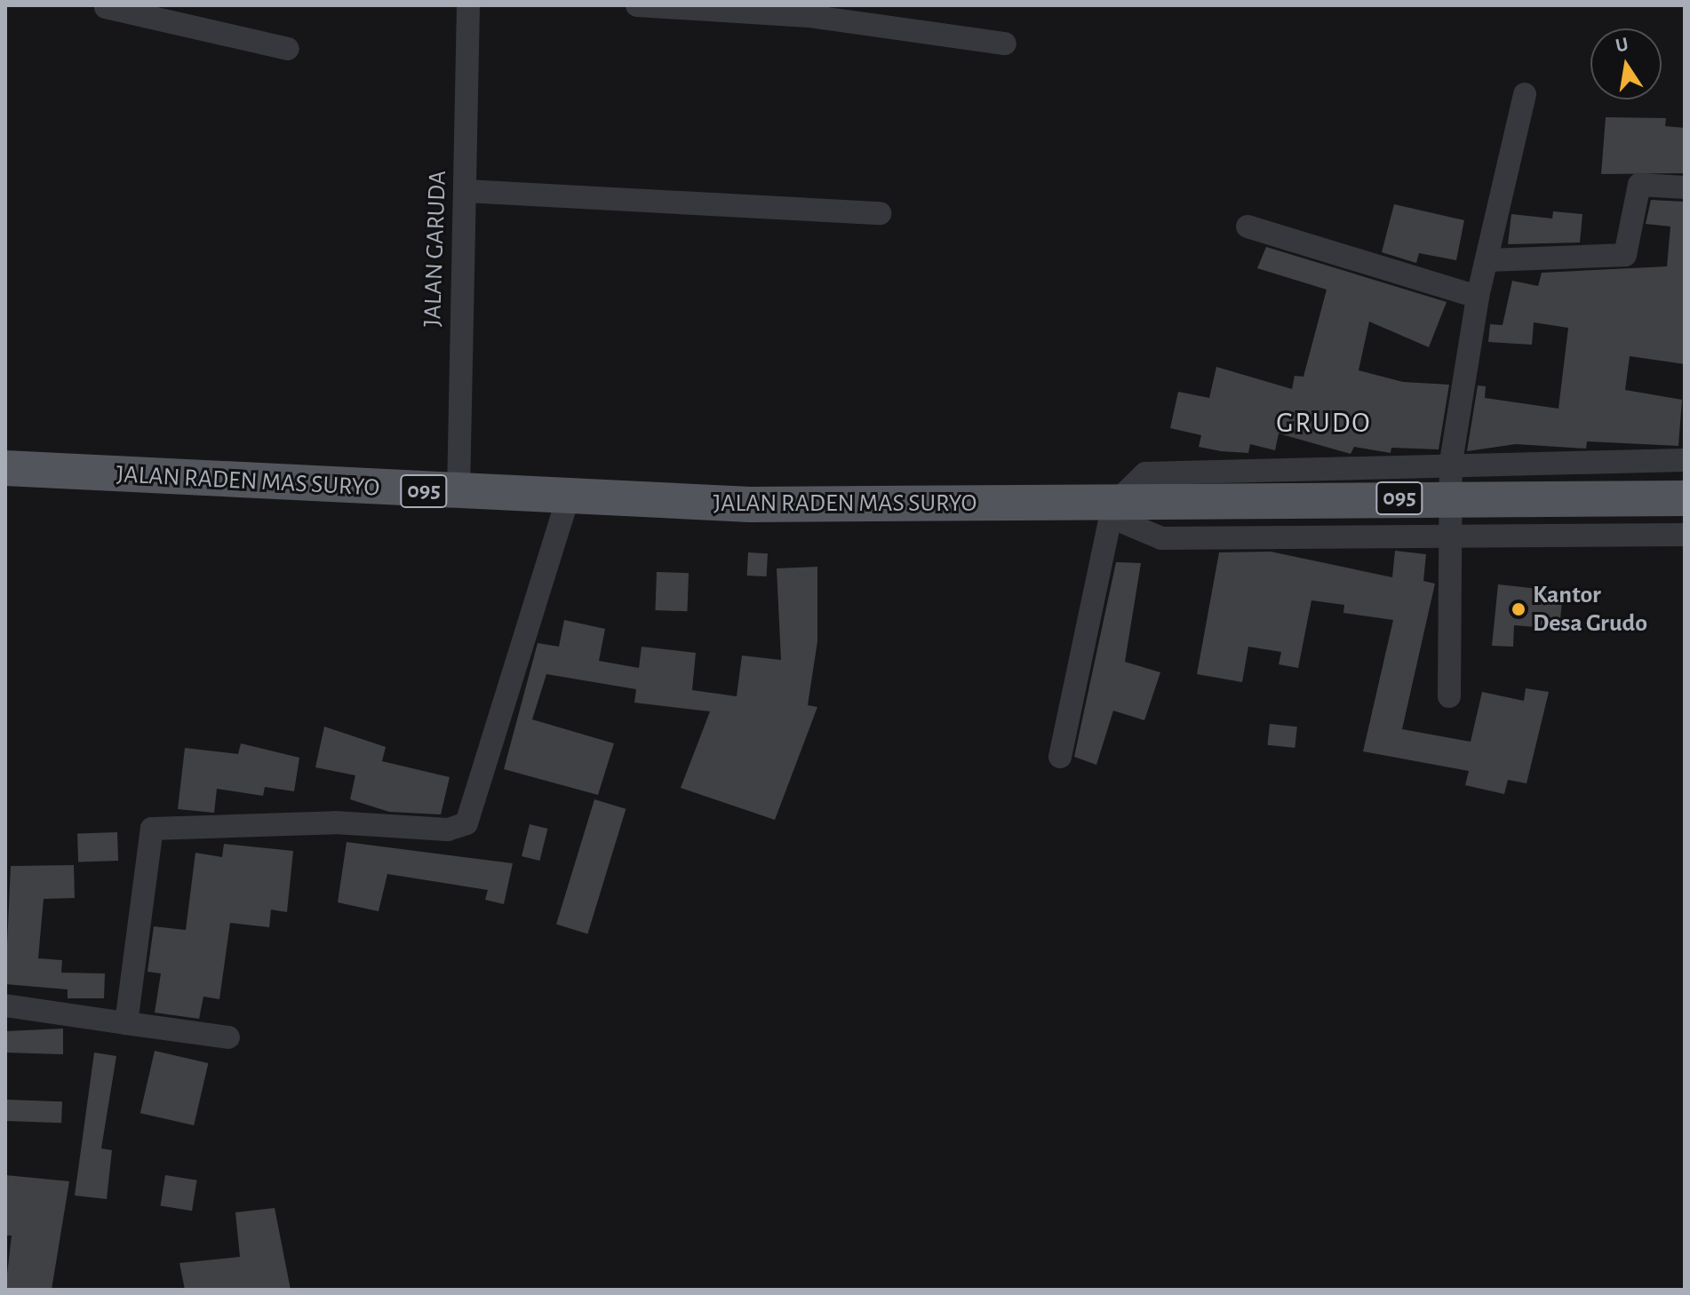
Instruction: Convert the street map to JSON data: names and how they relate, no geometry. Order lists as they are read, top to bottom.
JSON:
{
  "streets": {
    "main road": ["JALAN RADEN MAS SURYO", "095"],
    "street": ["JALAN GARUDA"]
  },
  "crossings": [
    ["JALAN GARUDA", "JALAN RADEN MAS SURYO"]
  ],
  "districts": ["GRUDO"],
  "places": ["Kantor Desa Grudo"],
  "north": "top"
}
